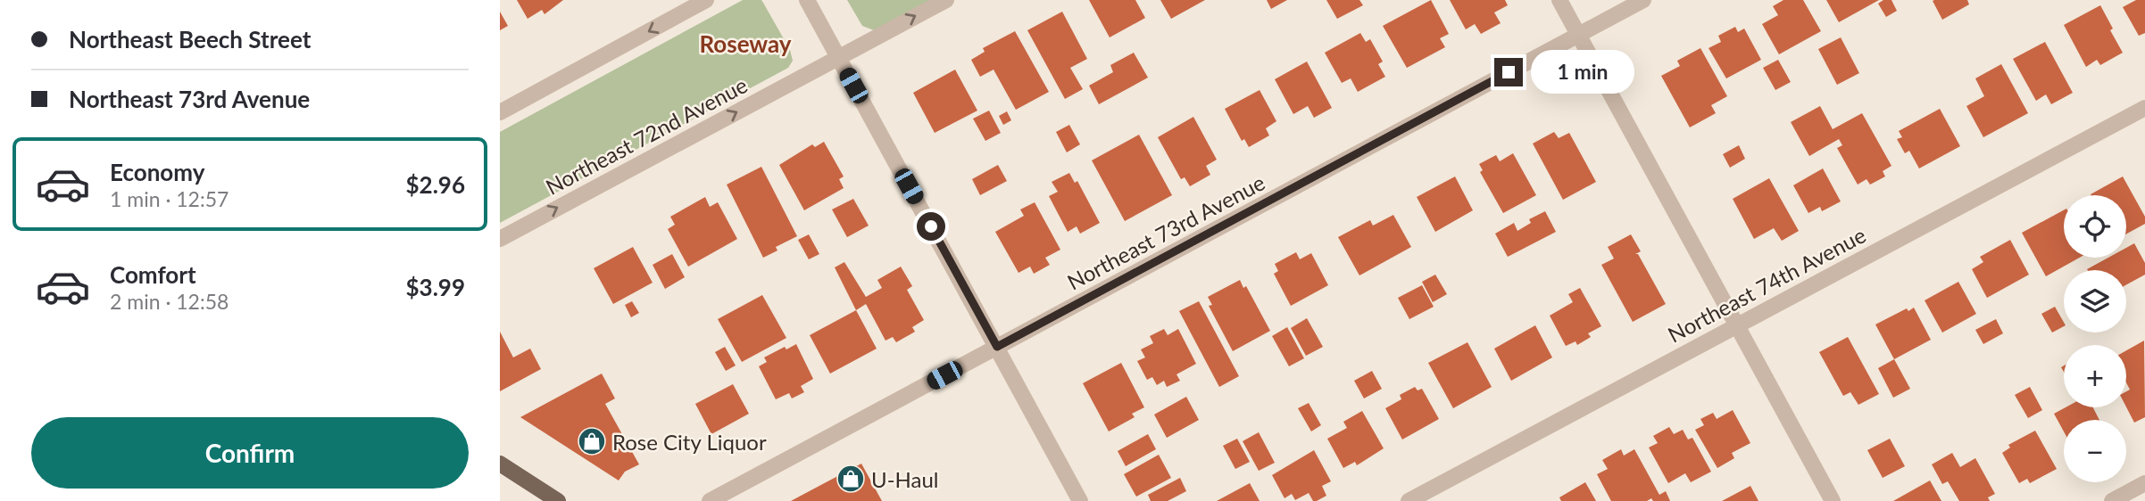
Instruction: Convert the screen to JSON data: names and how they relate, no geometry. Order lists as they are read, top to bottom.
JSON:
{
  "streets": {
    "street": ["Northeast 72nd Avenue", "Northeast 73rd Avenue", "Northeast 74th Avenue"]
  },
  "districts": ["Roseway"],
  "places": {
    "shop": ["Rose City Liquor", "U-Haul"]
  },
  "page": {
    "banner": ["Northeast Beech Street", "Northeast 73rd Avenue"],
    "bubble": "1 min",
    "list": [
      {
        "name": "Economy",
        "note": "1 min · 12:57",
        "value": "$2.96"
      },
      {
        "name": "Comfort",
        "note": "2 min · 12:58",
        "value": "$3.99"
      }
    ],
    "map_buttons": ["+", "−"],
    "buttons": "Confirm"
  }
}
